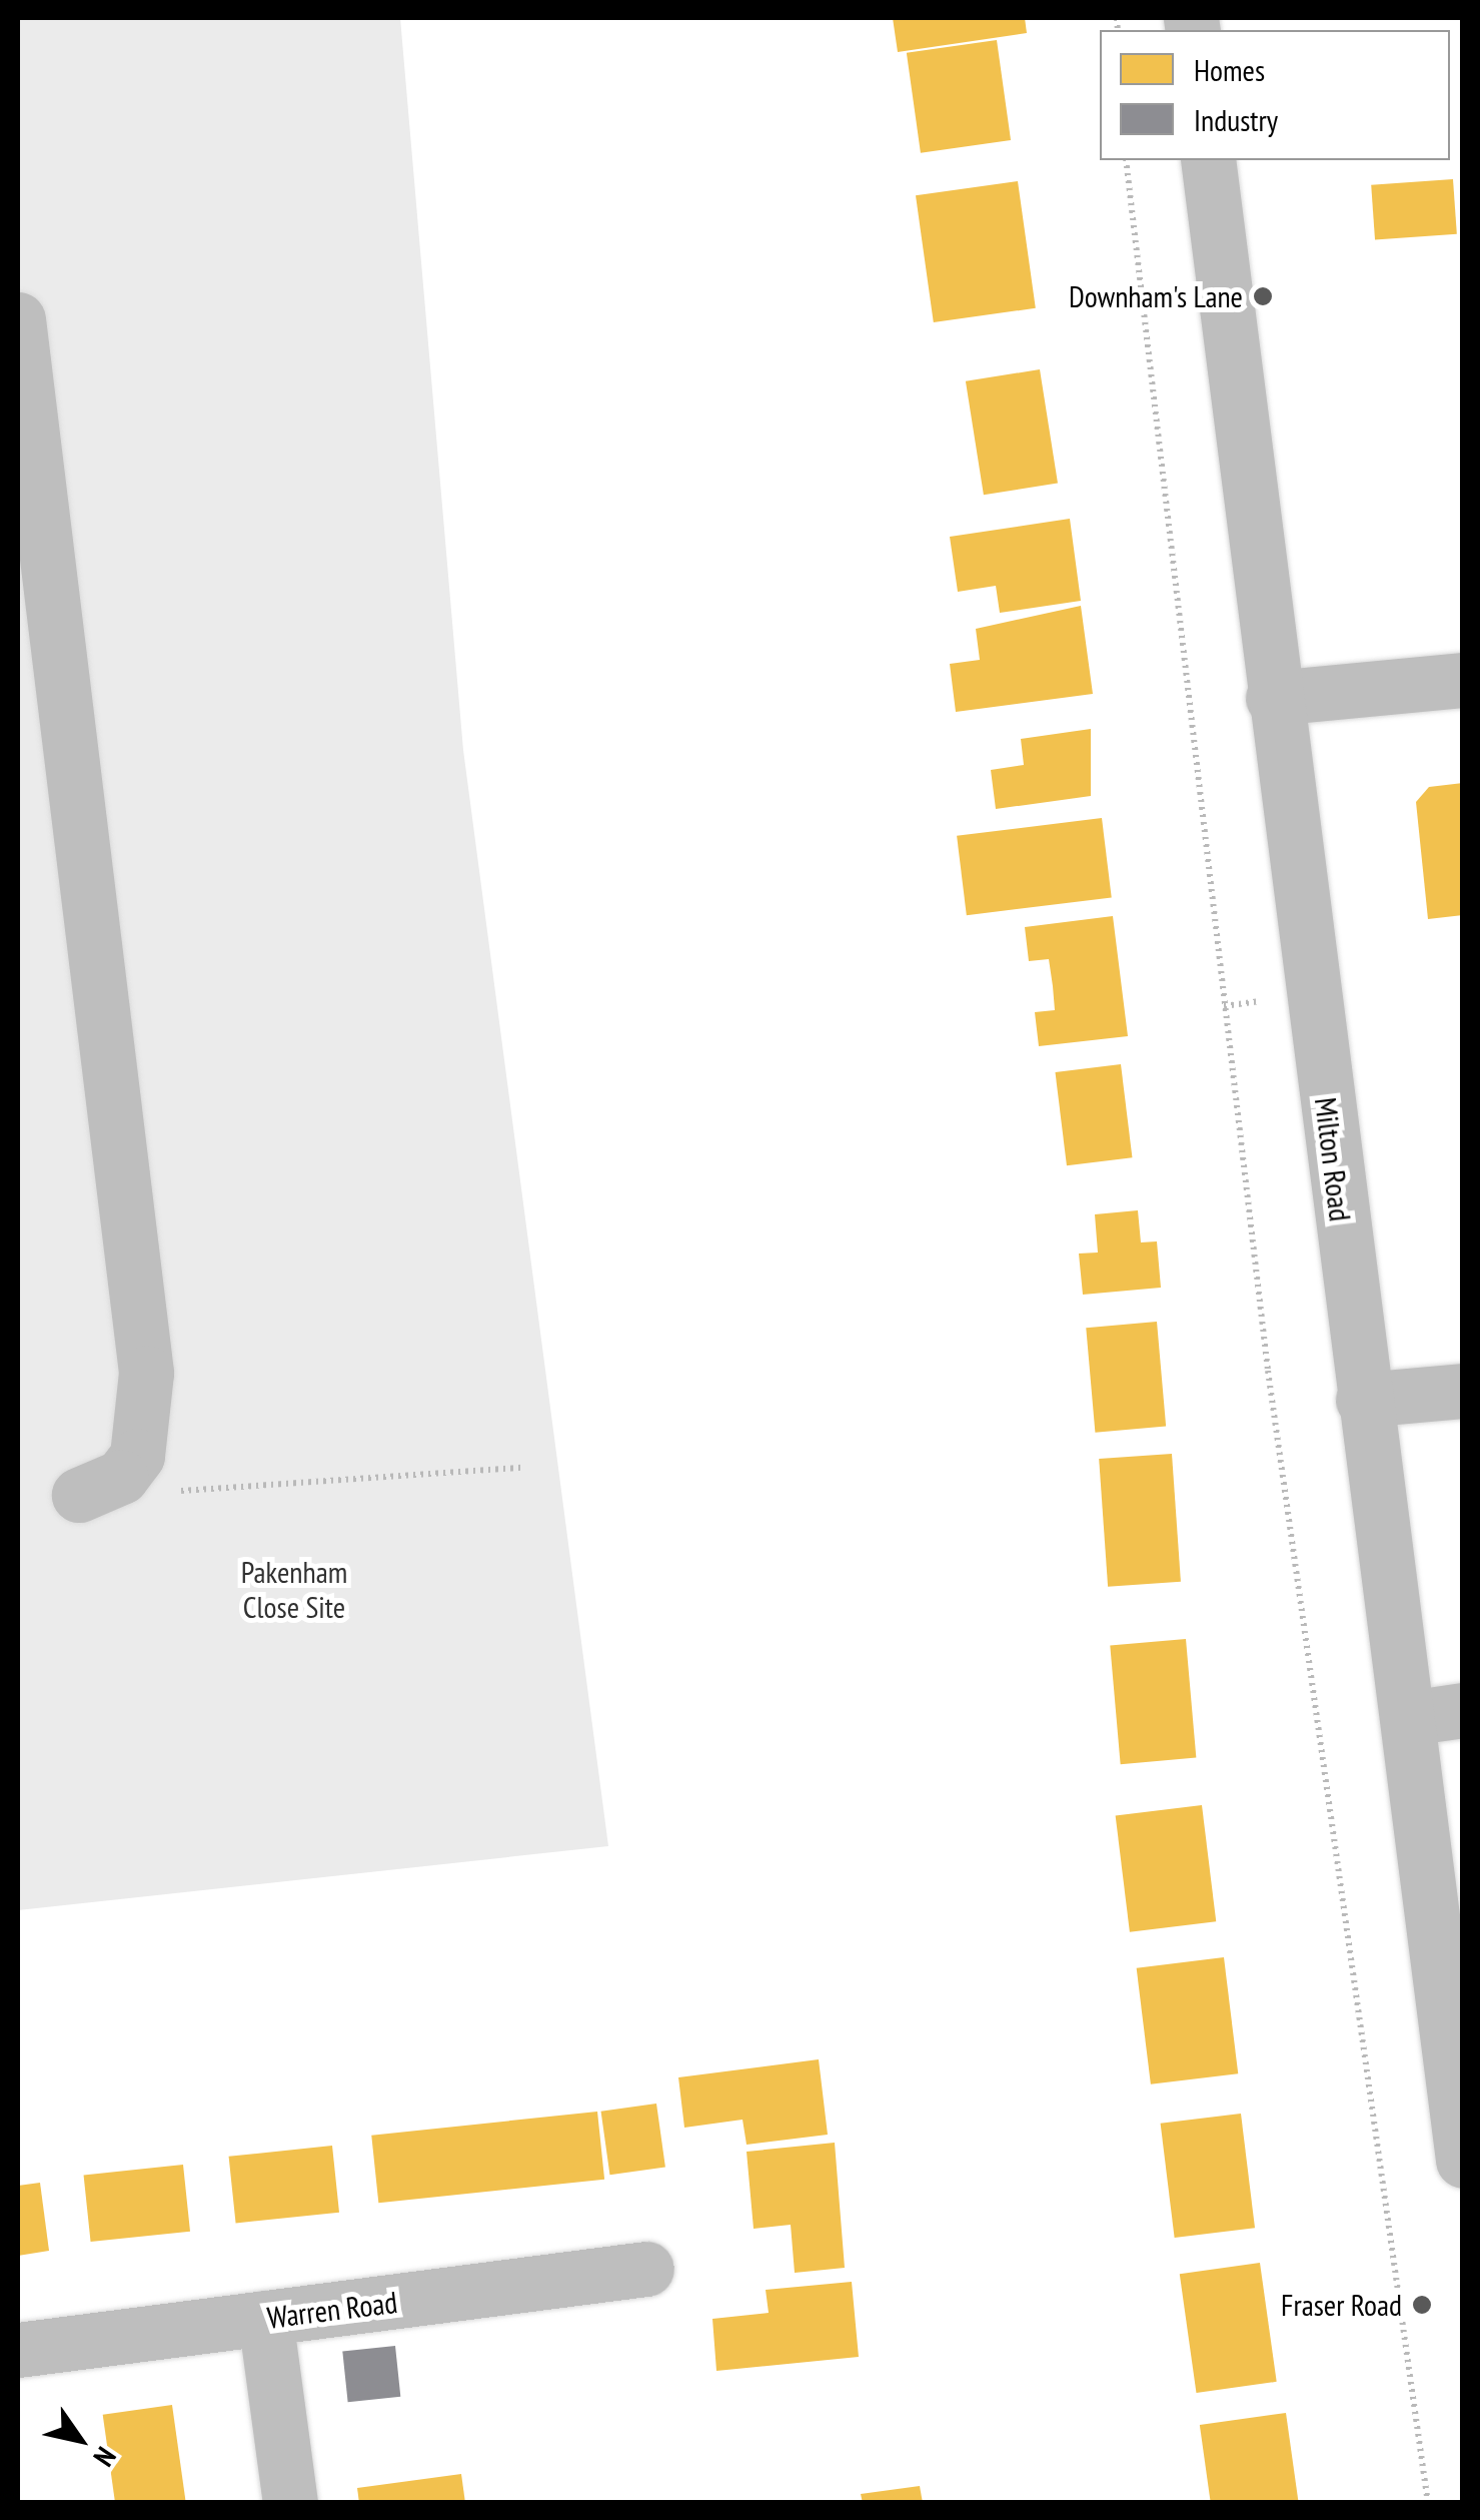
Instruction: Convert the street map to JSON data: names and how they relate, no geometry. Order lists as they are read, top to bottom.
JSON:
{
  "streets": {
    "main road": ["Milton Road", "Warren Road"]
  },
  "parks": ["Pakenham Close Site"],
  "places": ["Downham's Lane", "Fraser Road"],
  "legend": ["Homes", "Industry"],
  "north": "bottom right"
}
